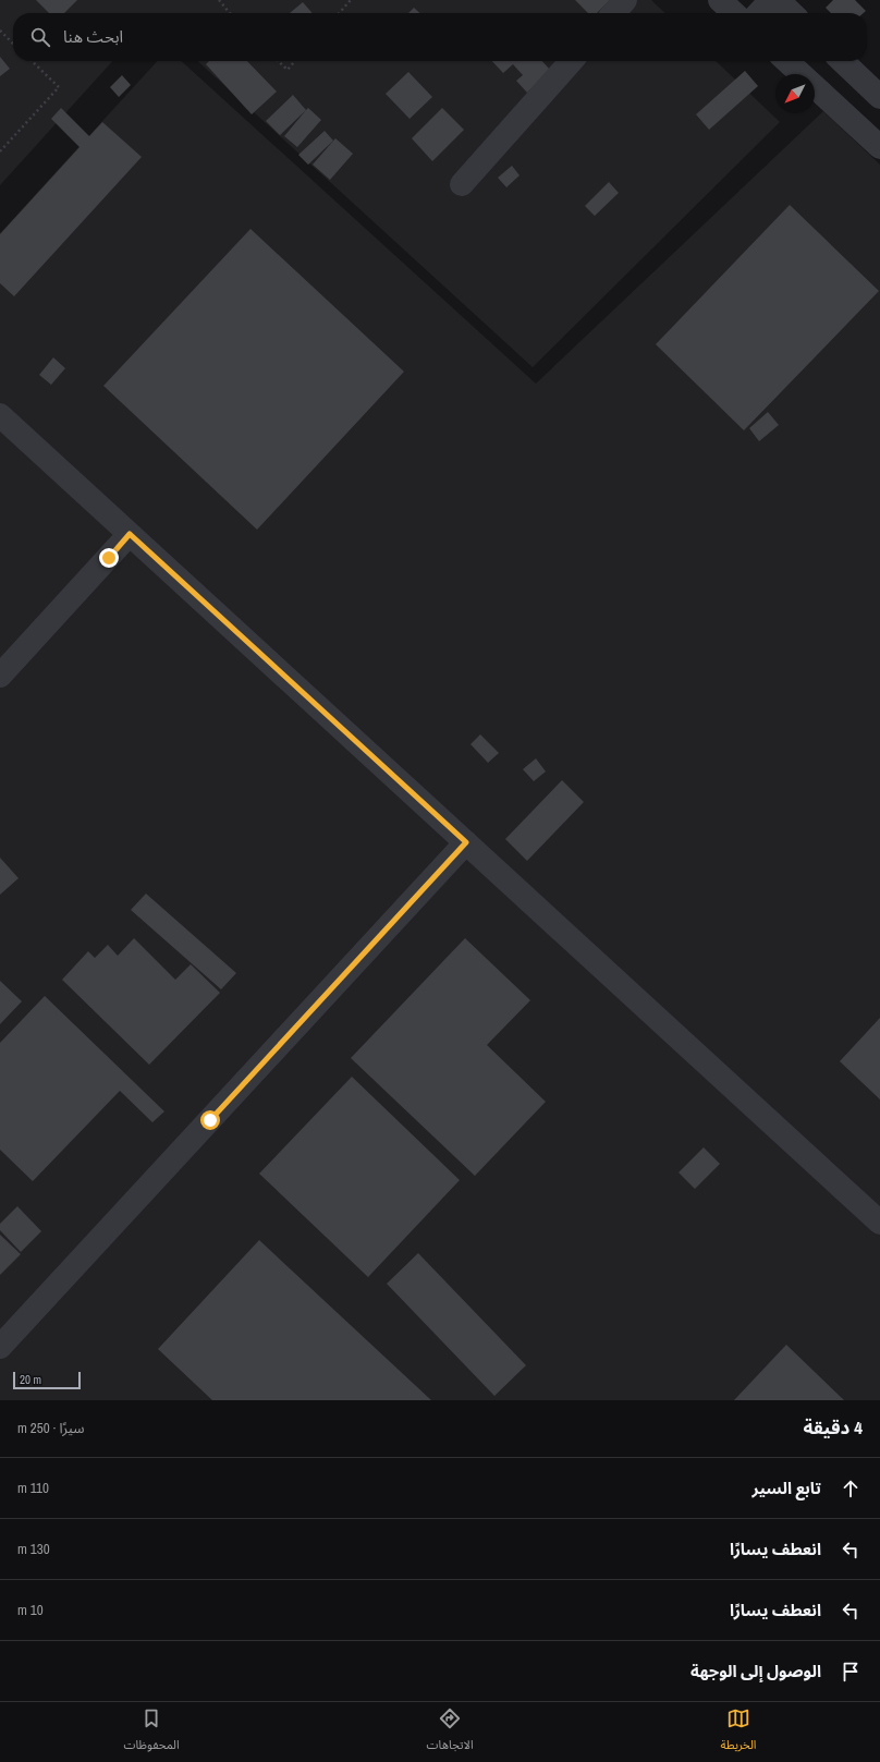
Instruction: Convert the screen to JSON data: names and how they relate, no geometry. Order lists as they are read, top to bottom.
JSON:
{
  "scale_bar": "20 m",
  "north": "bottom left",
  "page": {
    "search": "ابحث هنا",
    "scale": "20 m",
    "heading": ["4 دقيقة", "سيرًا · 250 m"],
    "list": [
      ["تابع السير", "110 m"],
      ["انعطف يسارًا", "130 m"],
      ["انعطف يسارًا", "10 m"],
      "الوصول إلى الوجهة"
    ],
    "nav": ["الخريطة", "الاتجاهات", "المحفوظات"]
  }
}
